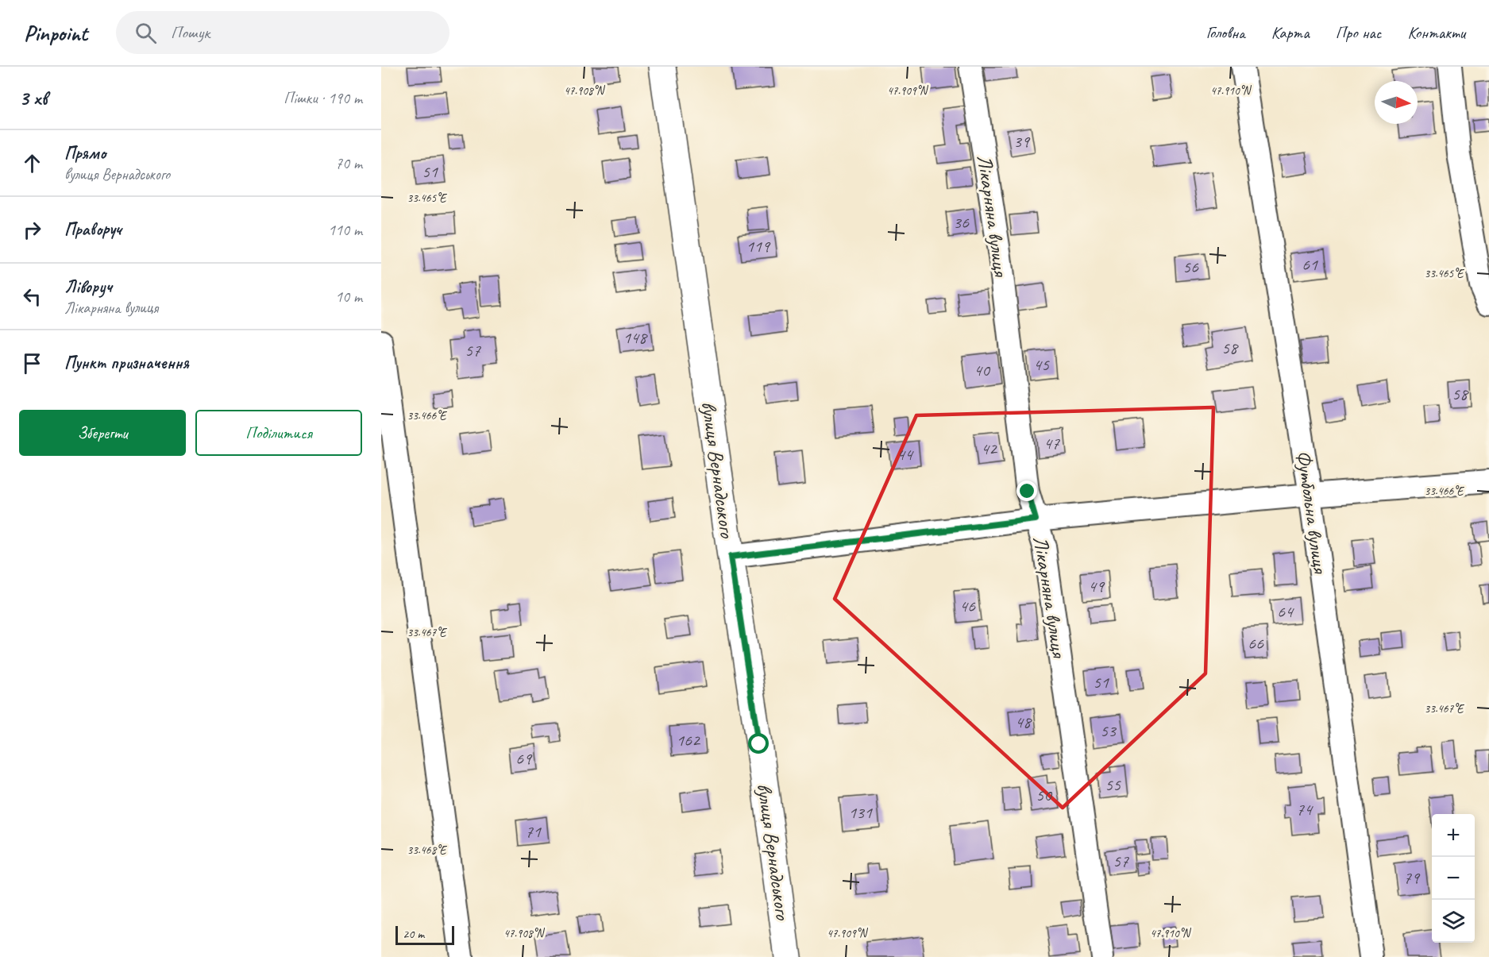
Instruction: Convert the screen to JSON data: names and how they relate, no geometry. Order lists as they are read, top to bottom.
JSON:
{
  "streets": {
    "street": ["Лікарняна вулиця", "вулиця Вернадського", "Футбольна вулиця"]
  },
  "house_numbers": [
    "39",
    "51",
    "36",
    "119",
    "61",
    "56",
    "148",
    "58",
    "57",
    "45",
    "40",
    "58",
    "47",
    "42",
    "44",
    "49",
    "46",
    "64",
    "66",
    "51",
    "48",
    "53",
    "162",
    "69",
    "55",
    "50",
    "74",
    "131",
    "71",
    "57",
    "79"
  ],
  "scale_bar": "20 m",
  "north": "right",
  "page": {
    "header": "Pinpoint",
    "search": "Пошук",
    "nav": [
      "Головна",
      "Карта",
      "Про нас",
      "Контакти"
    ],
    "heading": ["3 хв", "Пішки · 190 m"],
    "list": [
      ["Прямо", "вулиця Вернадського", "70 m"],
      ["Праворуч", "110 m"],
      ["Ліворуч", "Лікарняна вулиця", "10 m"],
      "Пункт призначення"
    ],
    "buttons": ["Зберегти", "Поділитися"],
    "map_buttons": ["+", "−"],
    "scale": "20 m"
  },
  "coordinates": [
    "47.908°N",
    "47.909°N",
    "47.910°N",
    "33.465°E",
    "33.466°E",
    "33.467°E",
    "33.468°E"
  ]
}
